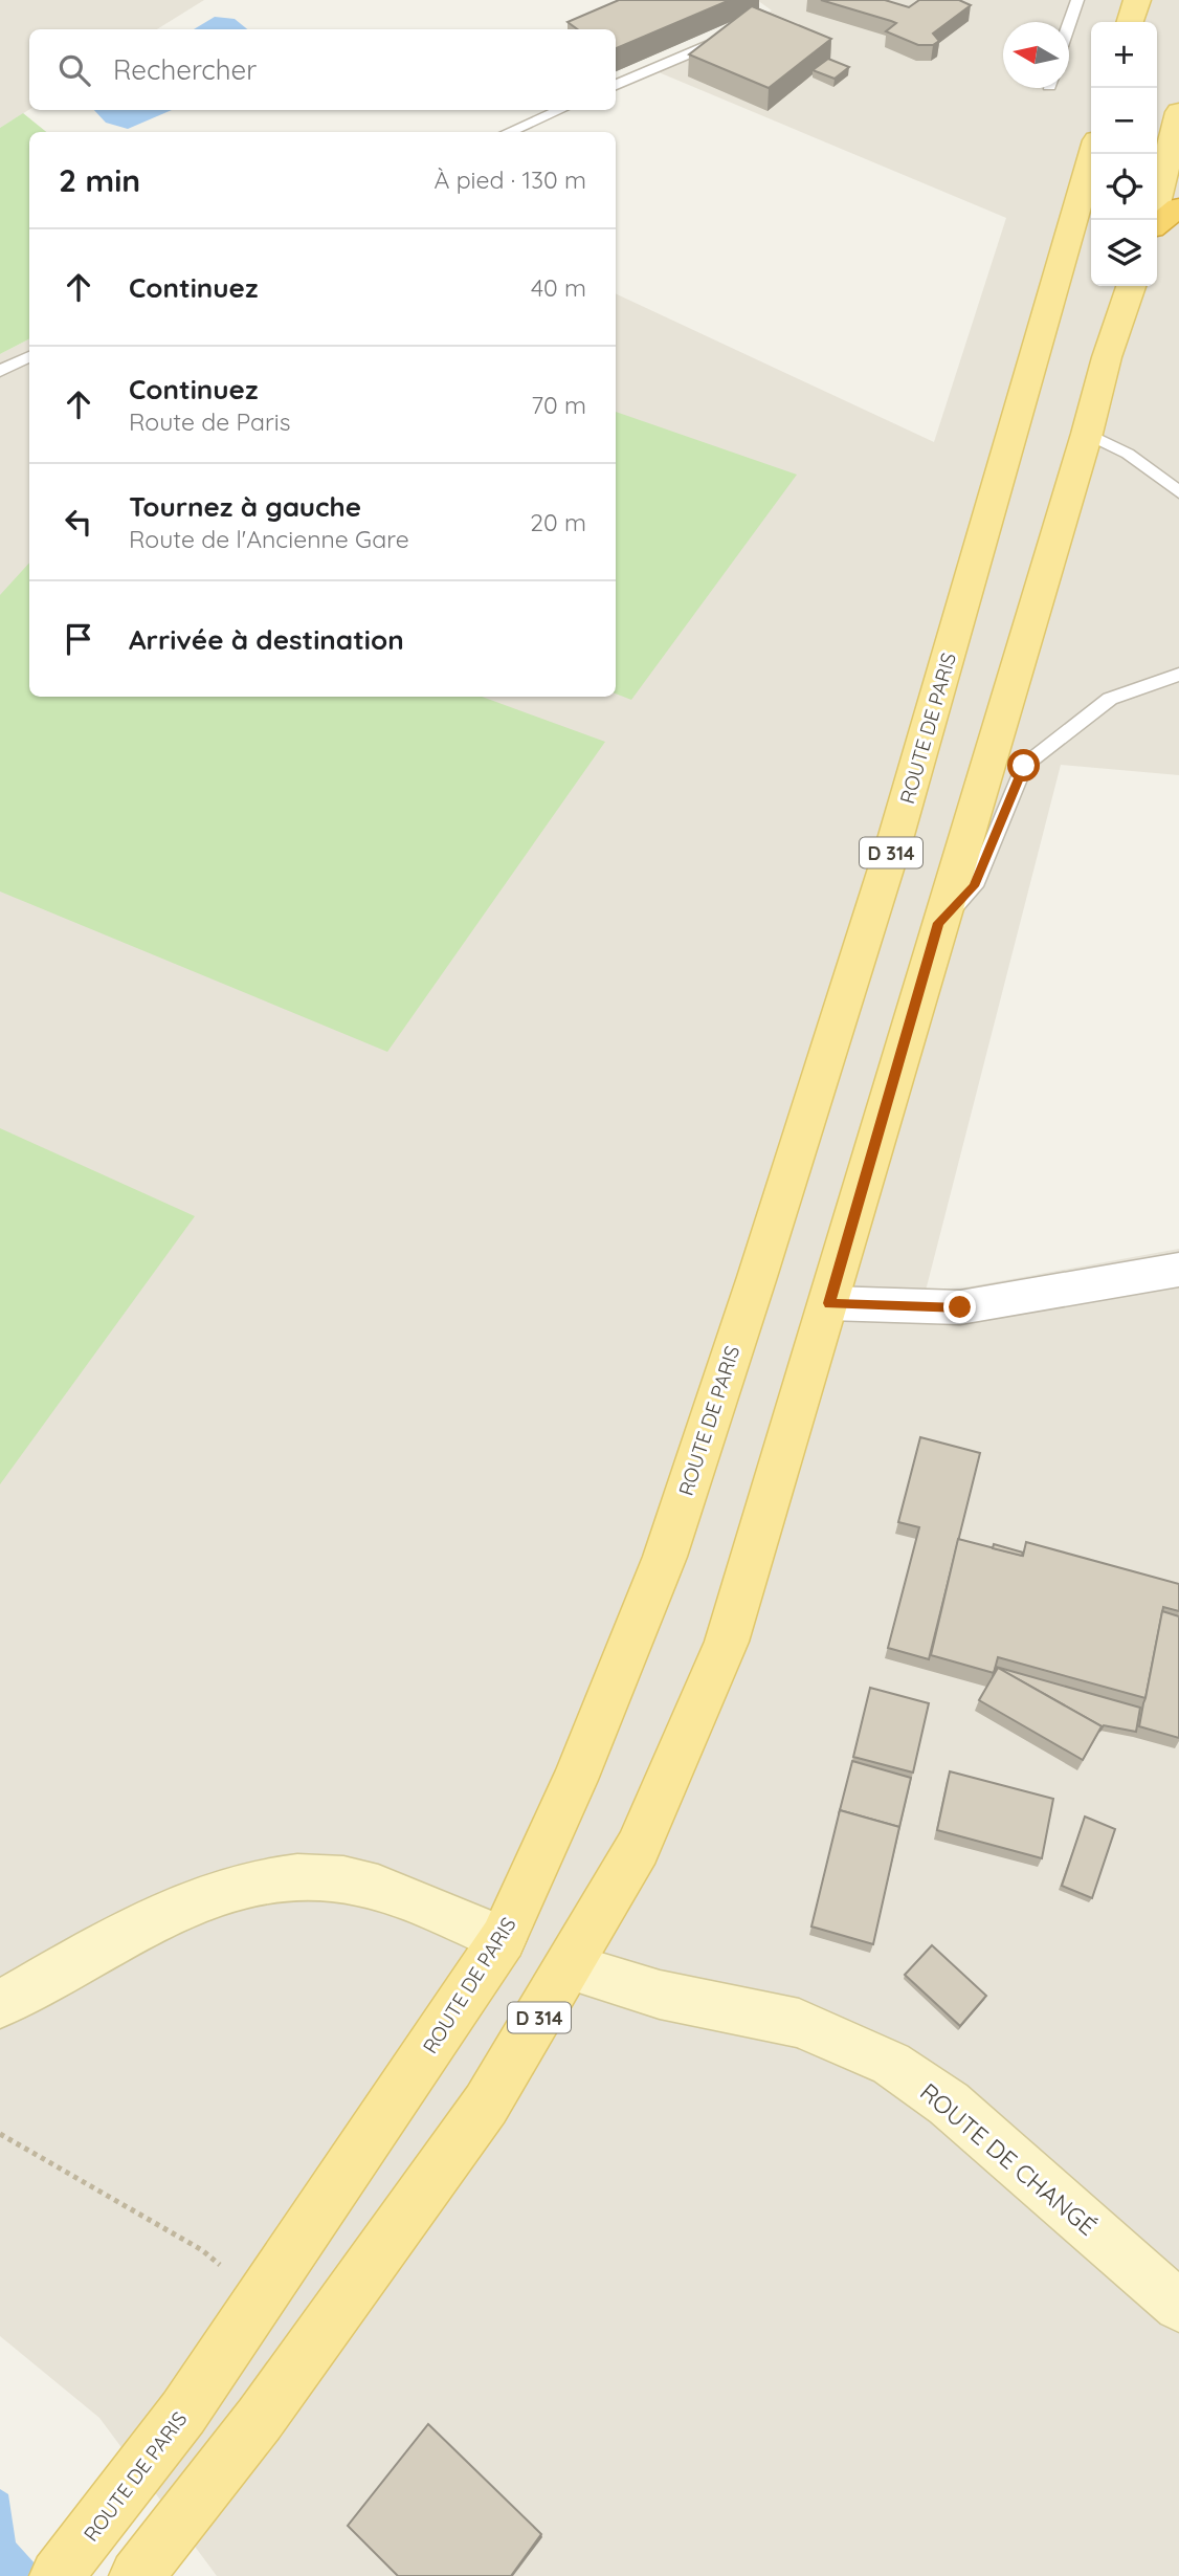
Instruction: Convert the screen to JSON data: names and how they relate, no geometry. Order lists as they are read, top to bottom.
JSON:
{
  "streets": {
    "main road": ["ROUTE DE PARIS", "D 314"],
    "street": ["ROUTE DE CHANGÉ"]
  },
  "crossings": [
    ["D 314", "ROUTE DE CHANGÉ"]
  ],
  "north": "left",
  "page": {
    "map_buttons": ["+", "−"],
    "search": "Rechercher",
    "heading": ["2 min", "À pied · 130 m"],
    "list": [
      ["Continuez", "40 m"],
      ["Continuez", "Route de Paris", "70 m"],
      ["Tournez à gauche", "Route de l'Ancienne Gare", "20 m"],
      "Arrivée à destination"
    ]
  }
}
